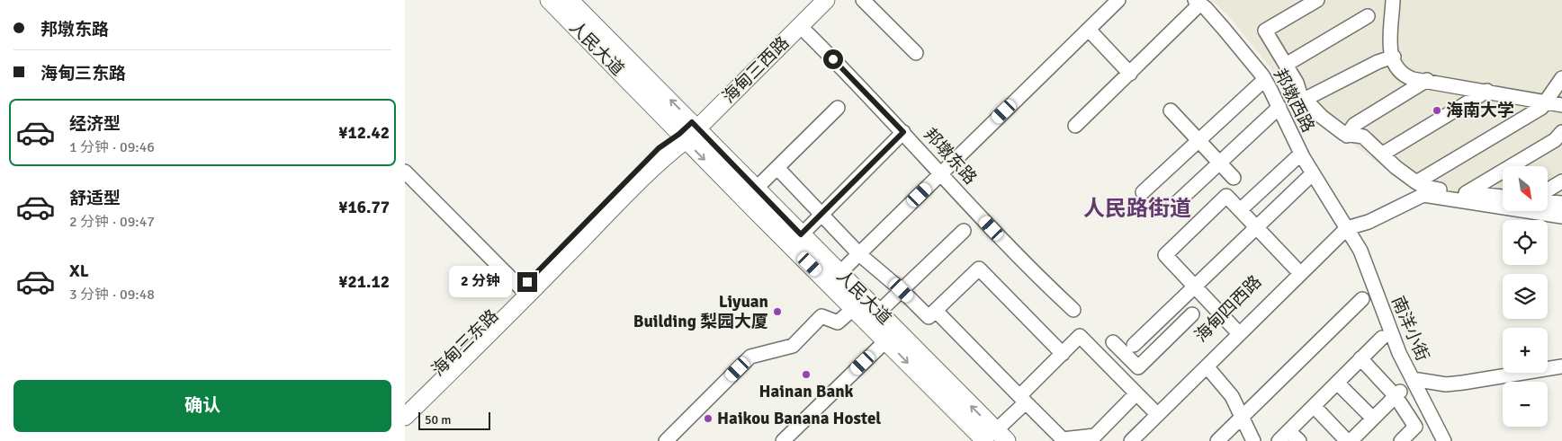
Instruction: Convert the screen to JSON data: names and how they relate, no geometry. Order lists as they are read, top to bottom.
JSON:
{
  "streets": {
    "main road": ["人民大道", "海甸三西路", "海甸三东路"],
    "street": [
      "邦墩西路",
      "邦墩东路",
      "海甸四西路",
      "南洋小街"
    ]
  },
  "crossings": [
    ["人民大道", "海甸三西路"],
    ["人民大道", "海甸三东路"],
    ["海甸三西路", "邦墩东路"],
    ["海甸三西路", "海甸三东路"],
    ["邦墩西路", "海甸四西路"],
    ["邦墩西路", "南洋小街"],
    ["海甸四西路", "南洋小街"]
  ],
  "districts": ["人民路街道"],
  "places": [
    "海南大学",
    "Liyuan Building 梨园大厦",
    "Hainan Bank",
    "Haikou Banana Hostel"
  ],
  "scale_bar": "50 m",
  "north": "bottom right",
  "page": {
    "banner": ["邦墩东路", "海甸三东路"],
    "list": [
      {
        "name": "经济型",
        "note": "1 分钟 · 09:46",
        "value": "¥12.42"
      },
      {
        "name": "舒适型",
        "note": "2 分钟 · 09:47",
        "value": "¥16.77"
      },
      {
        "name": "XL",
        "note": "3 分钟 · 09:48",
        "value": "¥21.12"
      }
    ],
    "map_buttons": ["+", "−"],
    "bubble": "2 分钟",
    "buttons": "确认",
    "scale": "50 m"
  }
}
